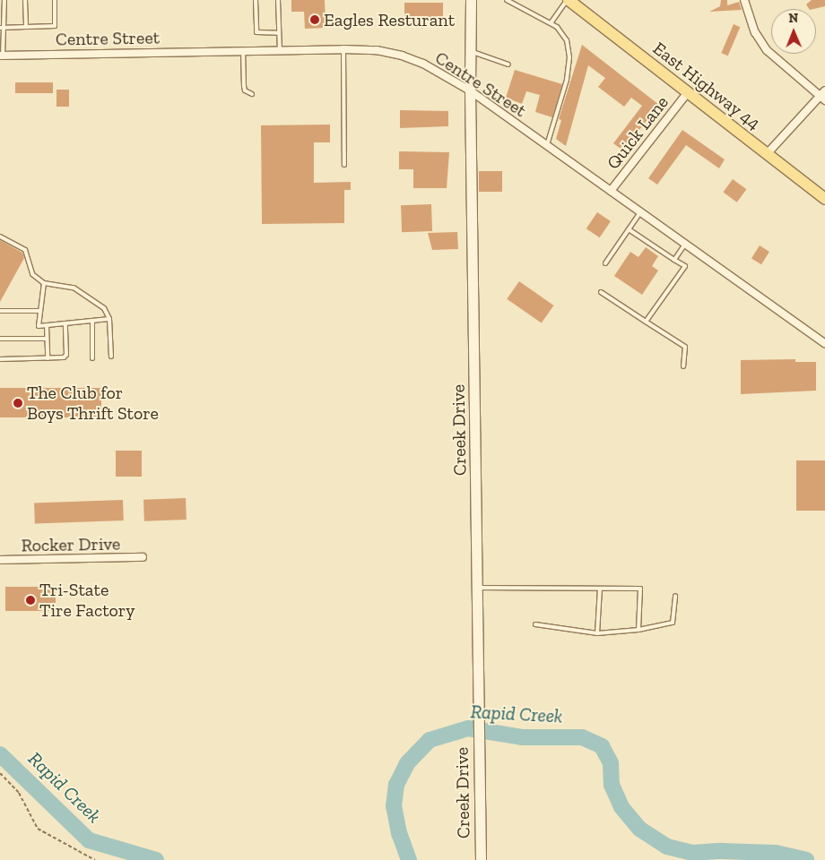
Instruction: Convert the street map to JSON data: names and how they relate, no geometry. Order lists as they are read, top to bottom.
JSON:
{
  "streets": {
    "main road": ["East Highway 44"],
    "street": [
      "Centre Street",
      "Quick Lane",
      "Creek Drive",
      "Rocker Drive"
    ]
  },
  "crossings": [
    ["Centre Street", "Quick Lane"],
    ["Centre Street", "Creek Drive"],
    ["East Highway 44", "Quick Lane"]
  ],
  "water": ["Rapid Creek"],
  "places": ["Eagles Resturant", "The Club for Boys Thrift Store", "Tri-State Tire Factory"],
  "north": "top"
}
